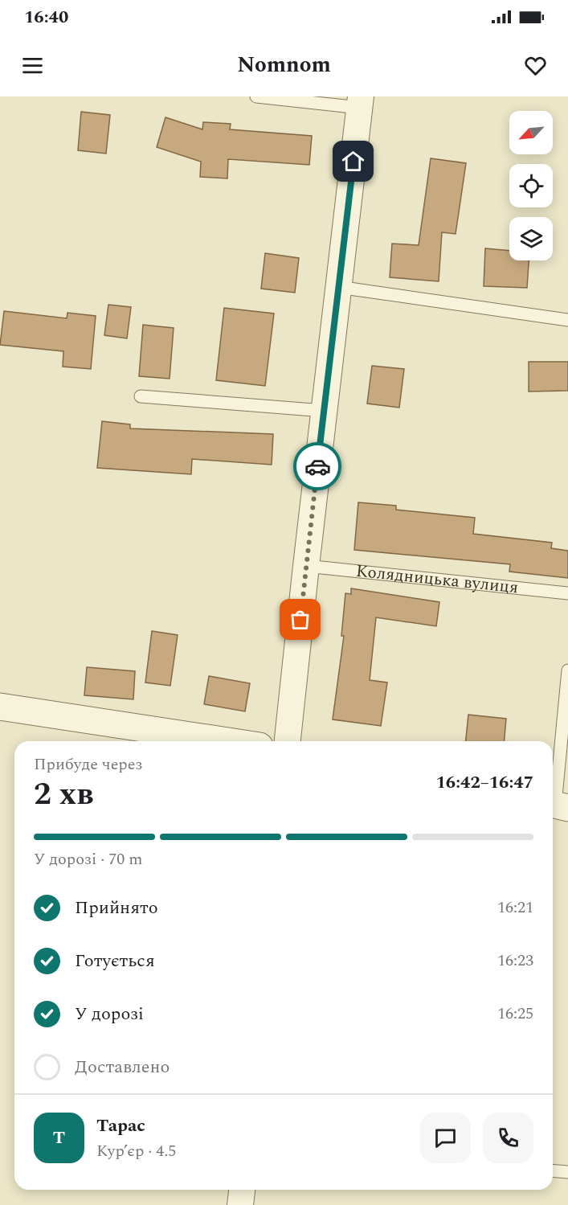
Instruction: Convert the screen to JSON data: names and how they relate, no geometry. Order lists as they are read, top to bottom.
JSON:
{
  "streets": {
    "lane": ["Колядницька вулиця"]
  },
  "north": "bottom left",
  "page": {
    "status": "16:40",
    "header": "Nomnom",
    "heading": ["2 хв", "Прибуде через", "16:42–16:47"],
    "panel": ["Тарас", "Кур’єр · 4.5"],
    "bar": "У дорозі · 70 m",
    "list": [
      ["Прийнято", "16:21"],
      ["Готується", "16:23"],
      ["У дорозі", "16:25"],
      "Доставлено"
    ],
    "round": "Т"
  }
}
